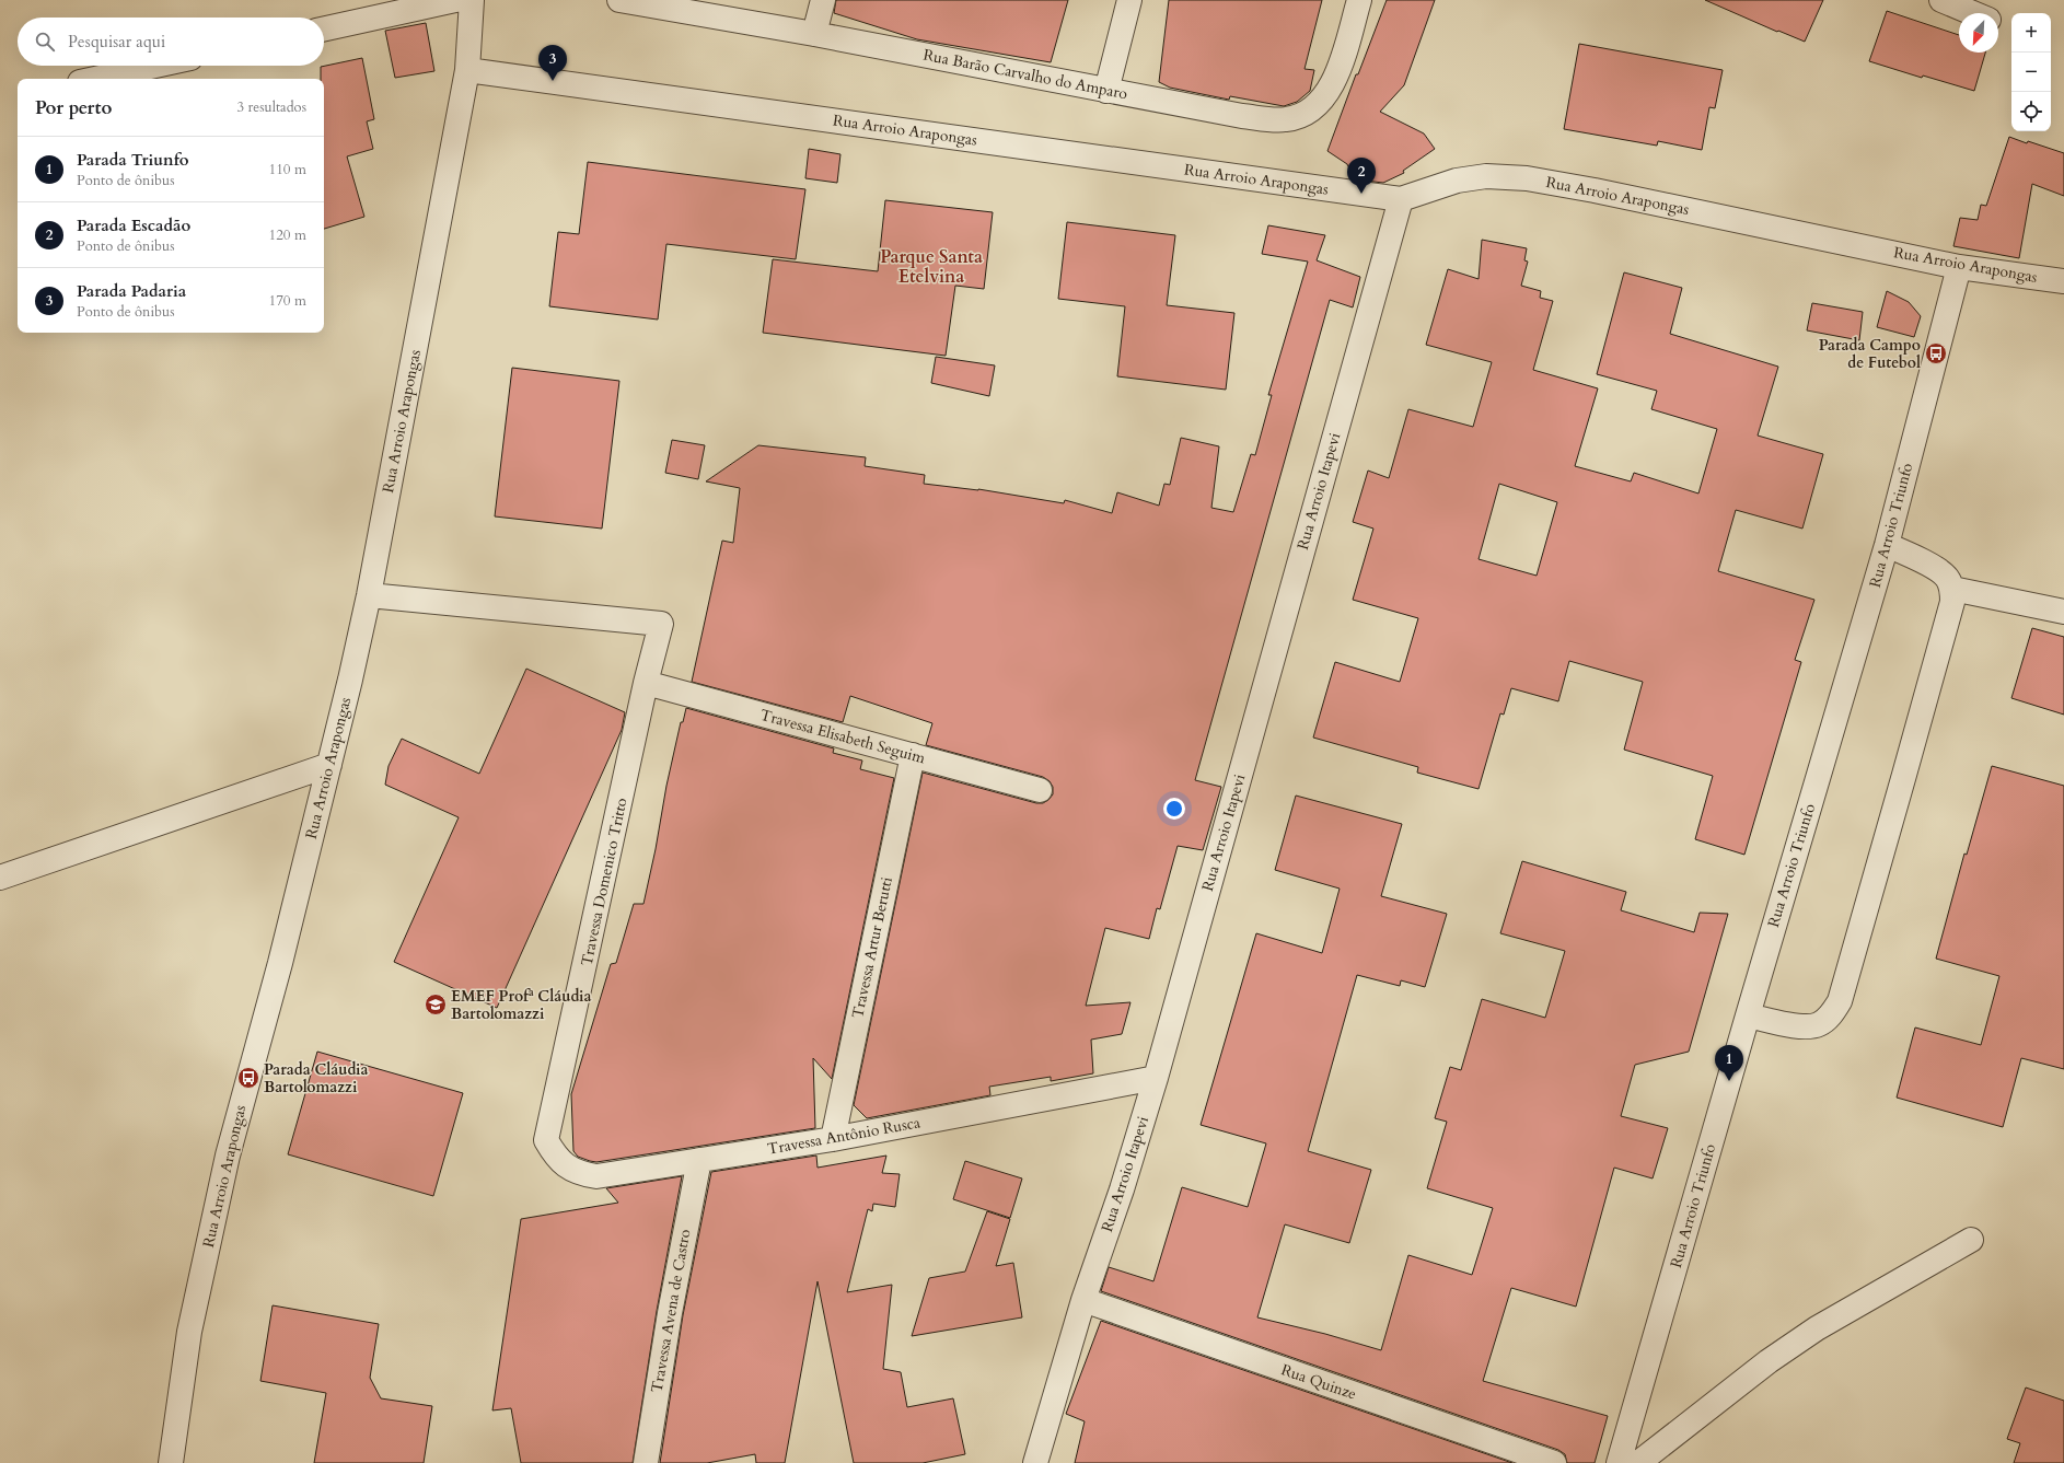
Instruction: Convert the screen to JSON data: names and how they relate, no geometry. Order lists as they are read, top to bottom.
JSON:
{
  "streets": {
    "street": [
      "Rua Barão Carvalho do Amparo",
      "Rua Arroio Arapongas",
      "Rua Arroio Itapevi",
      "Rua Arroio Triunfo",
      "Travessa Elisabeth Seguim",
      "Travessa Domenico Tritto",
      "Travessa Artur Berutti",
      "Travessa Antônio Rusca",
      "Travessa Avena de Castro",
      "Rua Quinze"
    ]
  },
  "crossings": [
    ["Rua Arroio Arapongas", "Rua Arroio Itapevi"],
    ["Rua Arroio Arapongas", "Rua Arroio Triunfo"],
    ["Rua Arroio Arapongas", "Travessa Domenico Tritto"],
    ["Rua Arroio Itapevi", "Travessa Antônio Rusca"],
    ["Rua Arroio Itapevi", "Rua Quinze"],
    ["Travessa Elisabeth Seguim", "Travessa Domenico Tritto"],
    ["Travessa Elisabeth Seguim", "Travessa Artur Berutti"],
    ["Travessa Domenico Tritto", "Travessa Antônio Rusca"],
    ["Travessa Artur Berutti", "Travessa Antônio Rusca"],
    ["Travessa Antônio Rusca", "Travessa Avena de Castro"]
  ],
  "districts": ["Parque Santa Etelvina"],
  "places": {
    "bus stop": ["Parada Campo de Futebol", "Parada Cláudia Bartolomazzi"],
    "school or university": ["EMEF Profª Cláudia Bartolomazzi"]
  },
  "north": "bottom left",
  "page": {
    "map_buttons": ["+", "−"],
    "search": "Pesquisar aqui",
    "pins": ["3", "2", "1"],
    "heading": ["Por perto", "3 resultados"],
    "list": [
      {
        "mark": "1",
        "name": "Parada Triunfo",
        "note": "Ponto de ônibus",
        "value": "110 m"
      },
      {
        "mark": "2",
        "name": "Parada Escadão",
        "note": "Ponto de ônibus",
        "value": "120 m"
      },
      {
        "mark": "3",
        "name": "Parada Padaria",
        "note": "Ponto de ônibus",
        "value": "170 m"
      }
    ]
  }
}
